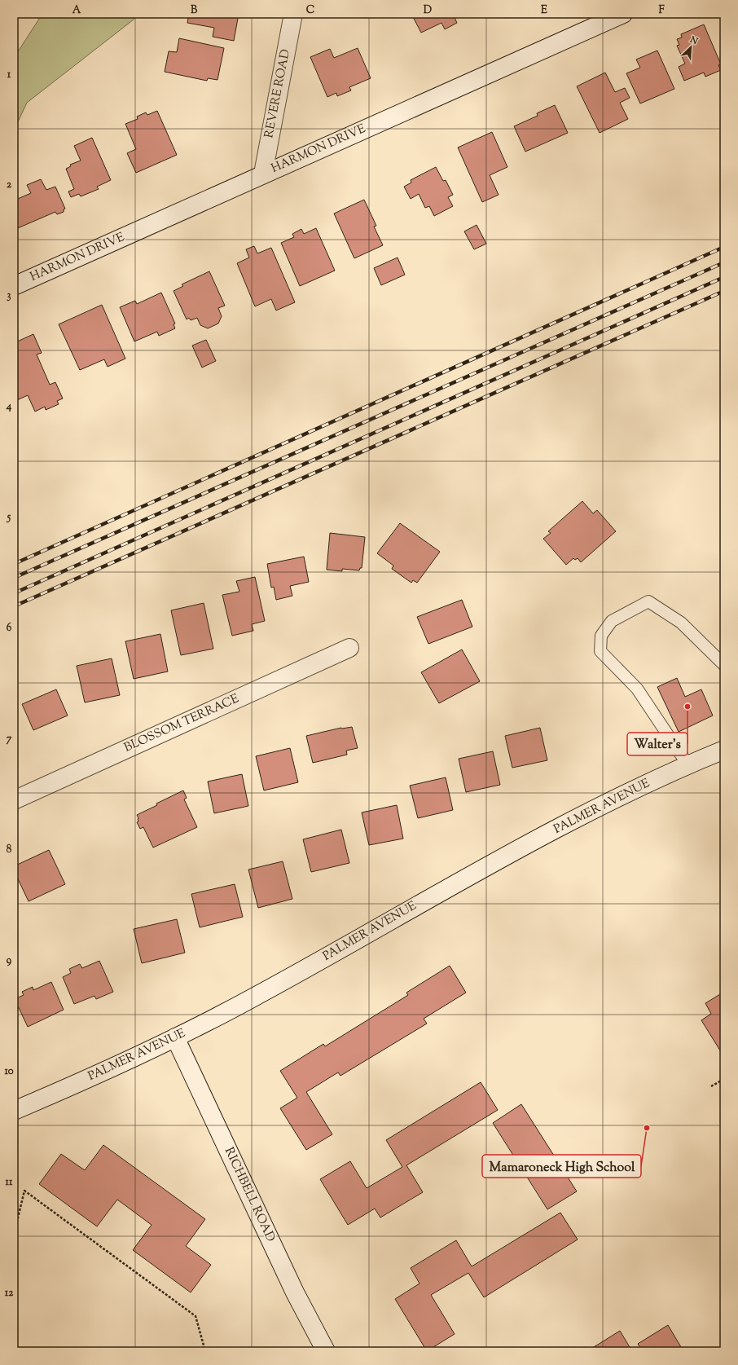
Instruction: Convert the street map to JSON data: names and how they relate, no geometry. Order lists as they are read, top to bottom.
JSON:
{
  "streets": {
    "street": [
      "REVERE ROAD",
      "HARMON DRIVE",
      "BLOSSOM TERRACE",
      "PALMER AVENUE",
      "RICHBELL ROAD"
    ]
  },
  "crossings": [
    ["REVERE ROAD", "HARMON DRIVE"],
    ["PALMER AVENUE", "RICHBELL ROAD"]
  ],
  "places": ["Walter’s", "Mamaroneck High School"],
  "north": "top right",
  "grid": {
    "columns": [
      "A",
      "B",
      "C",
      "D",
      "E",
      "F"
    ],
    "rows": [
      "1",
      "2",
      "3",
      "4",
      "5",
      "6",
      "7",
      "8",
      "9",
      "10",
      "11",
      "12"
    ]
  }
}
